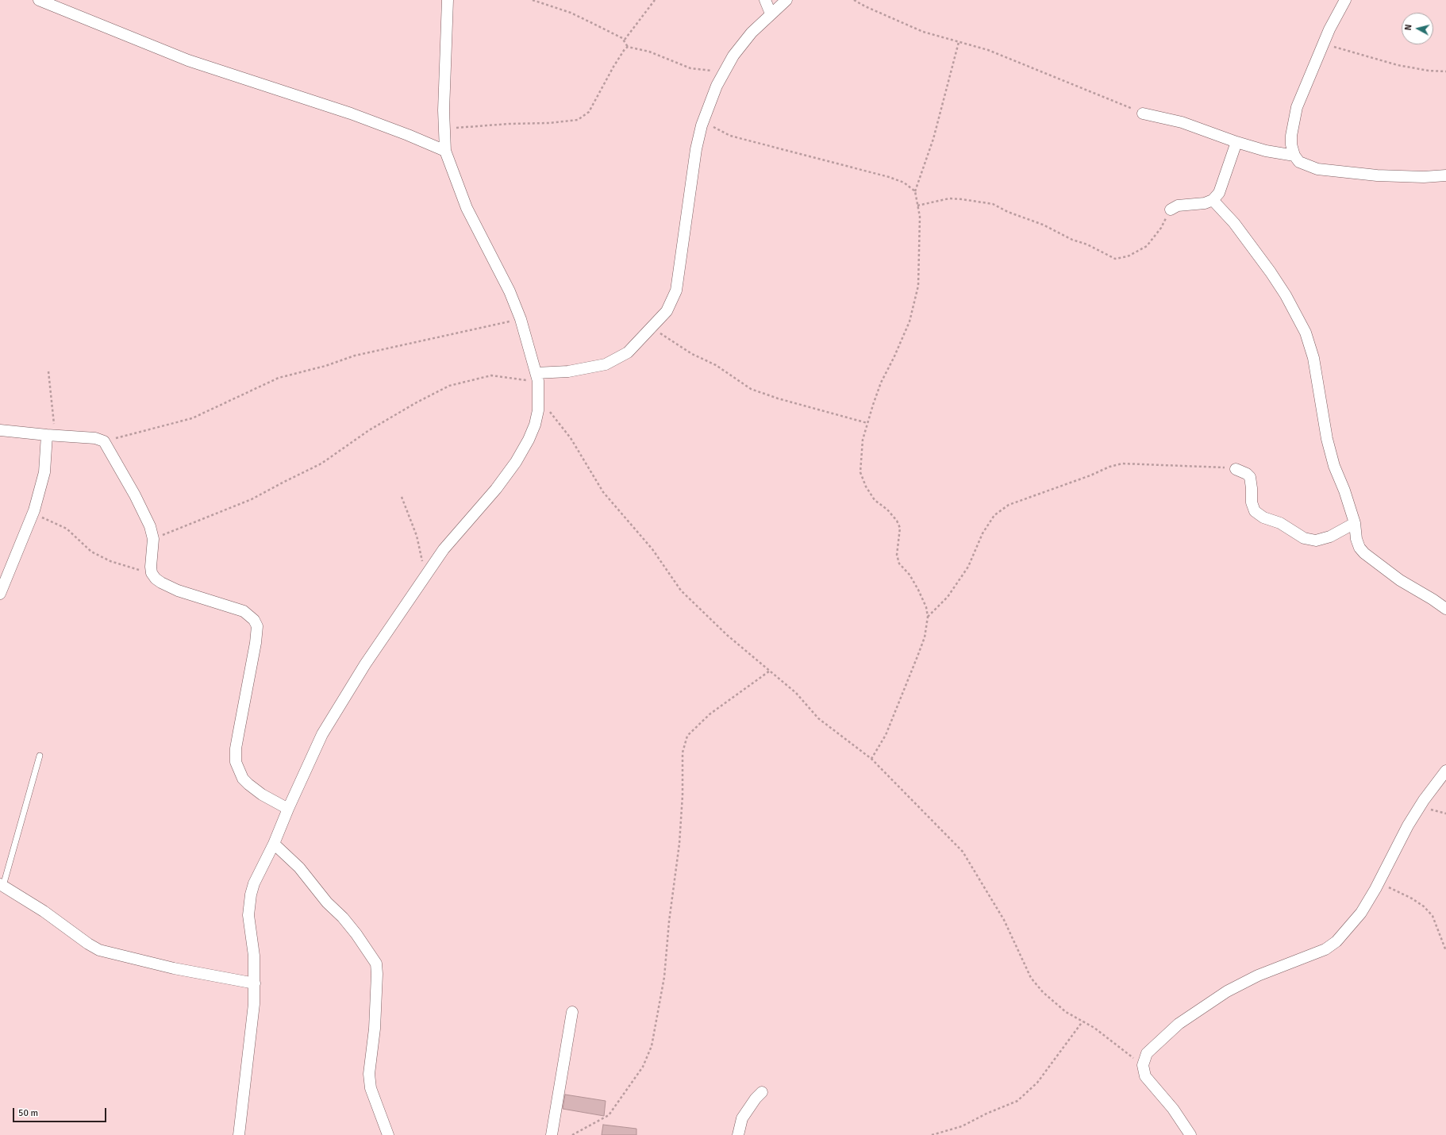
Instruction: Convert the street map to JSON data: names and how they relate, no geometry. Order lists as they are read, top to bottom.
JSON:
{
  "scale_bar": "50 m",
  "north": "left"
}
